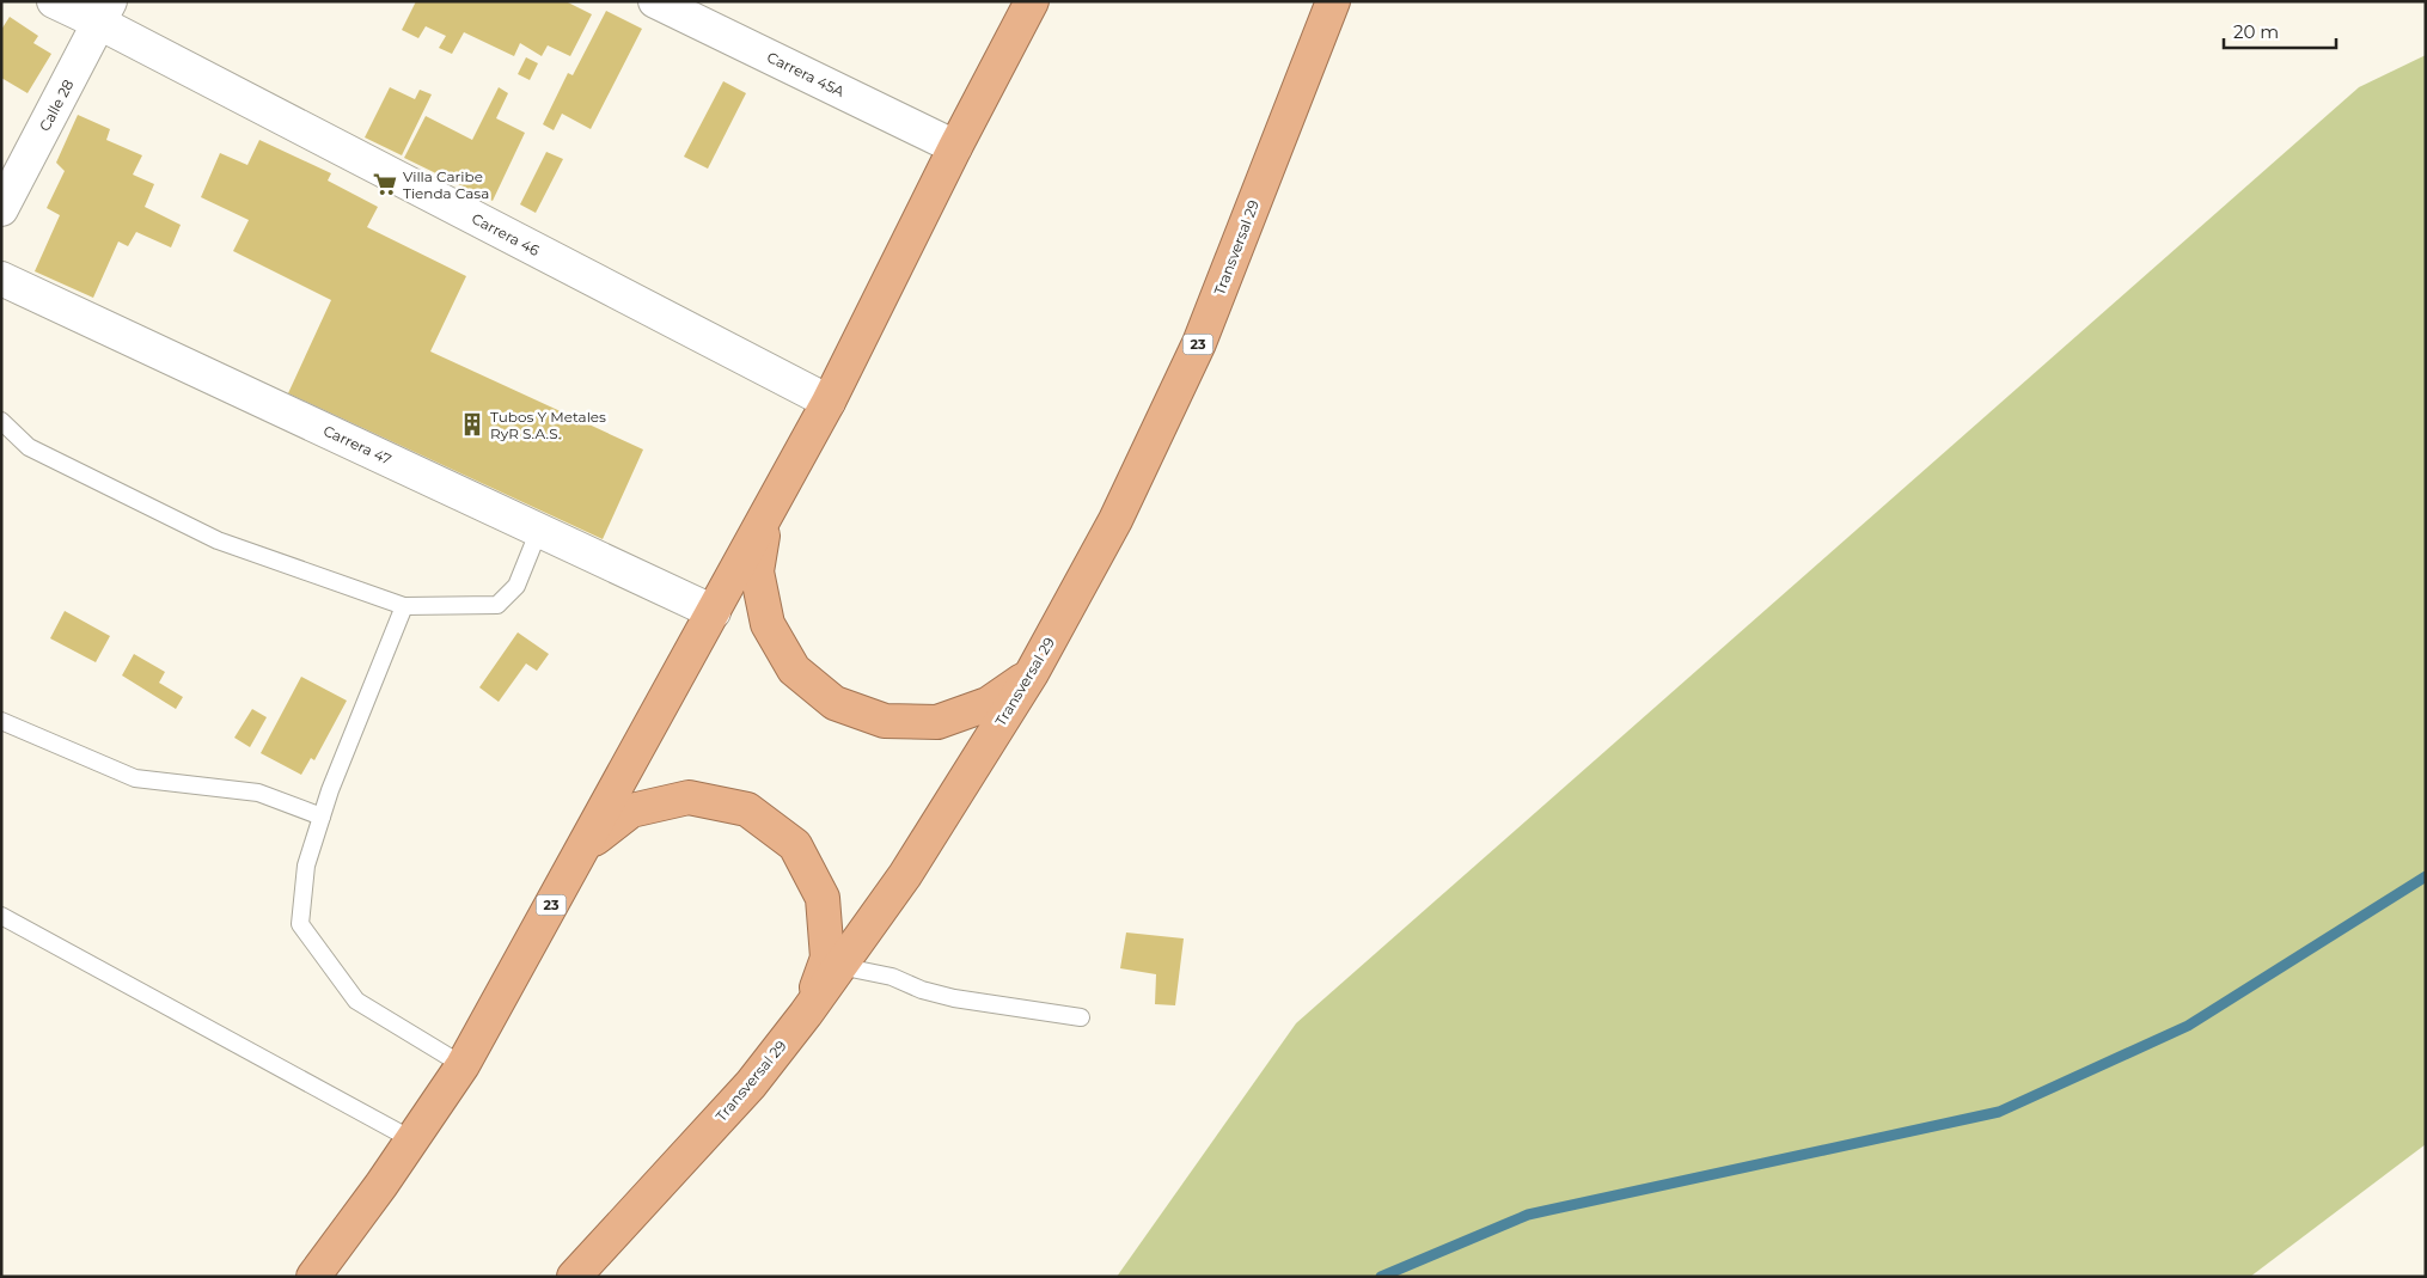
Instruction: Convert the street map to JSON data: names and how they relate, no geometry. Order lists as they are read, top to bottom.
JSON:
{
  "streets": {
    "highway": ["Transversal 29", "23"],
    "street": [
      "Carrera 45A",
      "Calle 28",
      "Carrera 46",
      "Carrera 47"
    ]
  },
  "crossings": [
    ["Carrera 45A", "23"],
    ["Calle 28", "Carrera 46"],
    ["Carrera 46", "23"],
    ["23", "Carrera 47"]
  ],
  "places": {
    "supermarket": ["Villa Caribe Tienda Casa"],
    "building": ["Tubos Y Metales RyR S.A.S."]
  },
  "scale_bar": "20 m"
}
